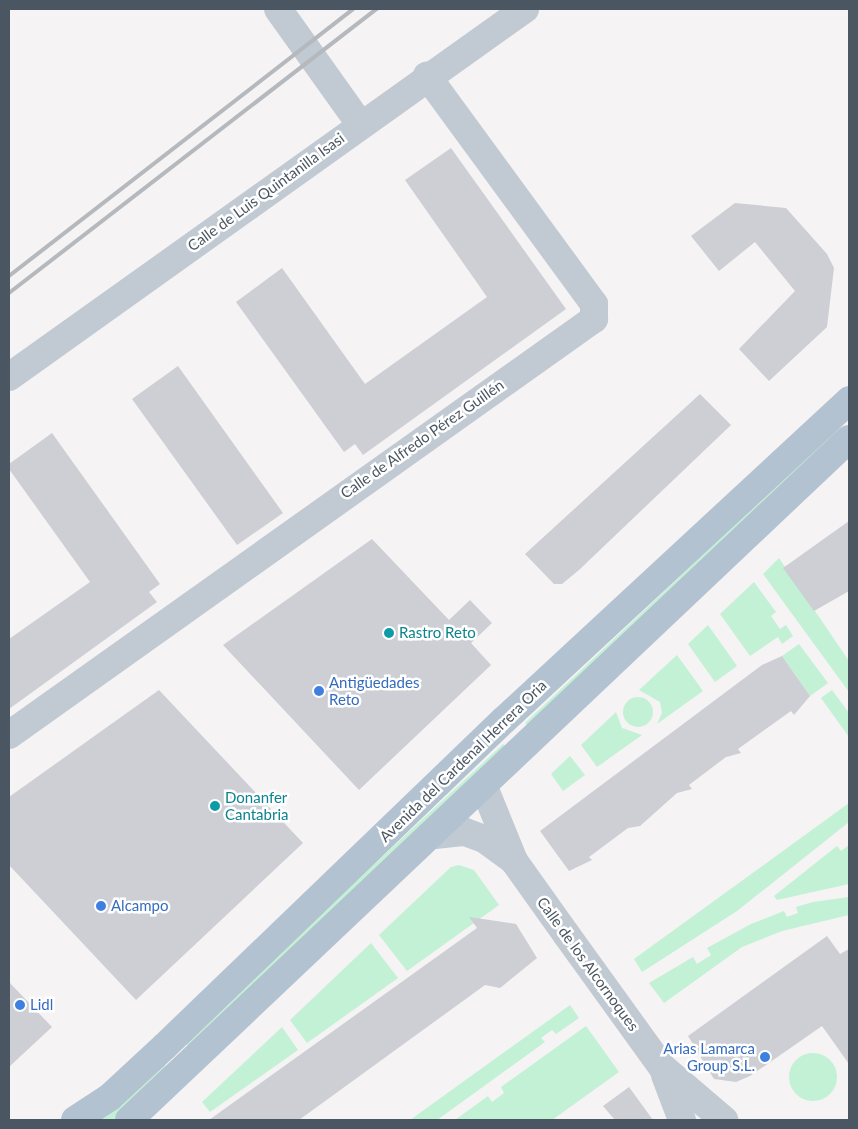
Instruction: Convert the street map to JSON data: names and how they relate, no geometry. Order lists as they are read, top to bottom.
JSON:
{
  "streets": {
    "main road": ["Avenida del Cardenal Herrera Oria"],
    "street": ["Calle de Luis Quintanilla Isasi", "Calle de Alfredo Pérez Guillén", "Calle de los Alcornoques"]
  },
  "crossings": [
    ["Calle de Luis Quintanilla Isasi", "Calle de Alfredo Pérez Guillén"]
  ],
  "places": [
    "Rastro Reto",
    "Antigüedades Reto",
    "Donanfer Cantabria",
    "Alcampo",
    "Lidl",
    "Arias Lamarca Group S.L."
  ]
}
